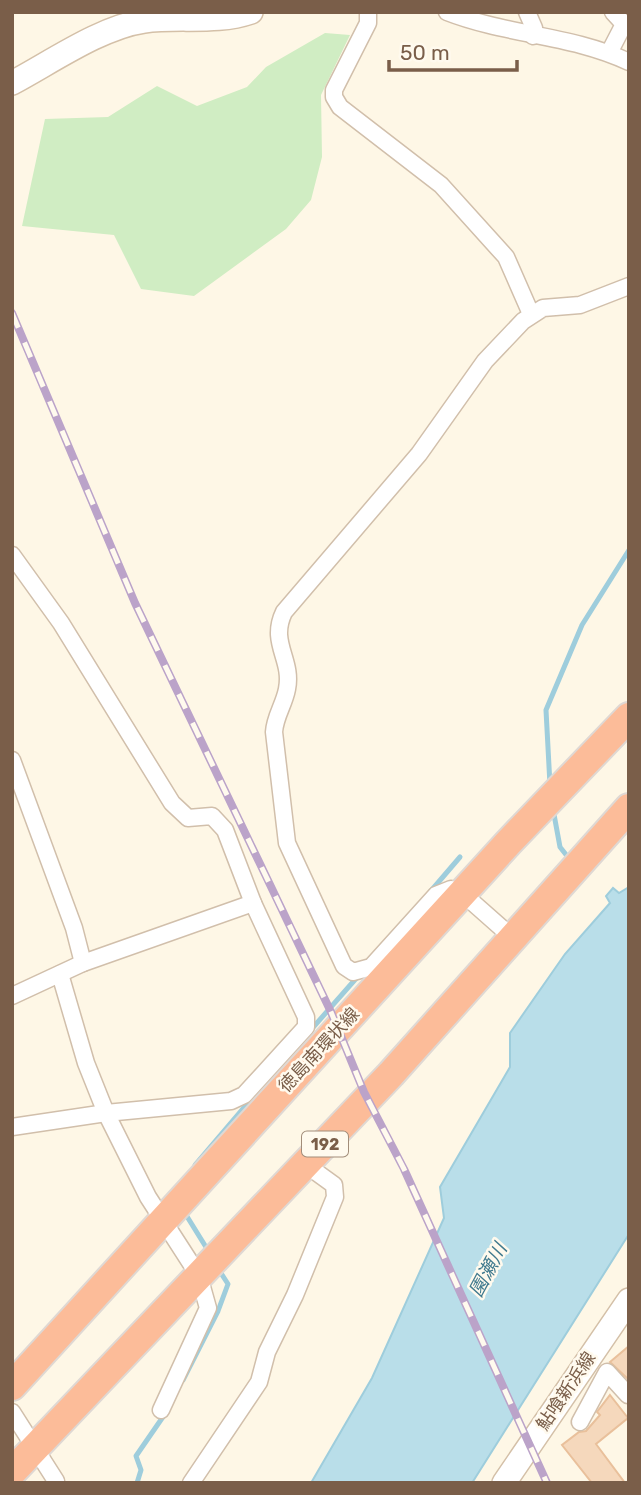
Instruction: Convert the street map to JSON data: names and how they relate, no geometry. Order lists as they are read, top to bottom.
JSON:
{
  "streets": {
    "highway": ["徳島南環状線", "192"],
    "main road": ["鮎喰新浜線"]
  },
  "water": ["園瀬川"],
  "scale_bar": "50 m"
}
